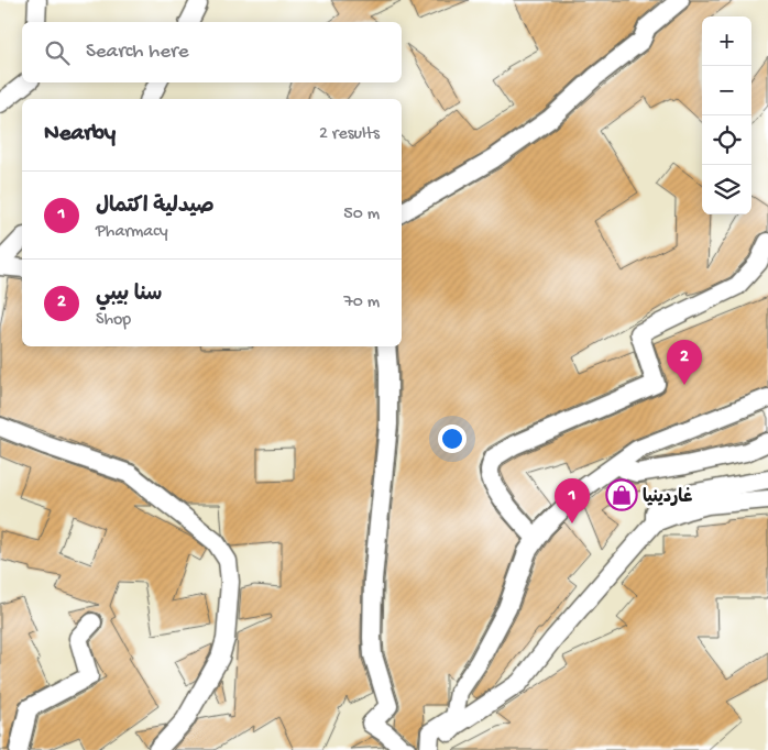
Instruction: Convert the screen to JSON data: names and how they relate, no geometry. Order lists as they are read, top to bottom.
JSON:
{
  "places": {
    "shop": ["غاردينيا"]
  },
  "page": {
    "map_buttons": ["+", "−"],
    "search": "Search here",
    "heading": ["Nearby", "2 results"],
    "list": [
      {
        "mark": "1",
        "name": "صيدلية اكتمال",
        "note": "Pharmacy",
        "value": "50 m"
      },
      {
        "mark": "2",
        "name": "سنا بيبي",
        "note": "Shop",
        "value": "70 m"
      }
    ],
    "pins": ["2", "1"]
  }
}
